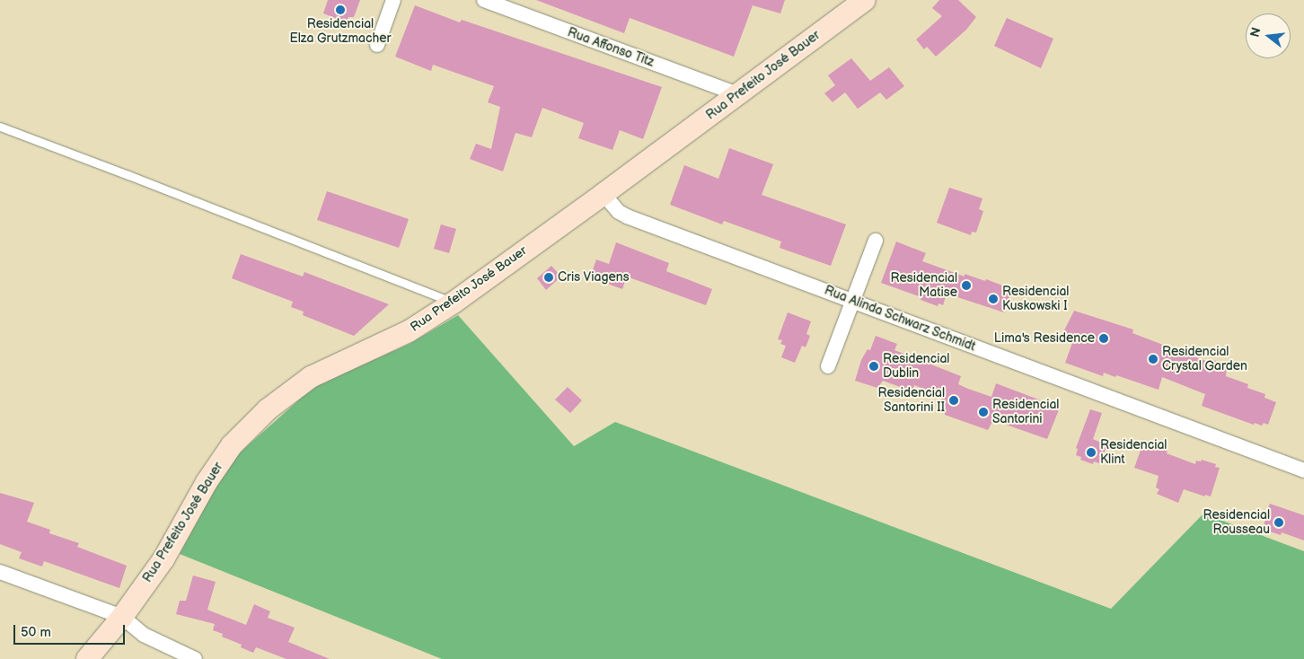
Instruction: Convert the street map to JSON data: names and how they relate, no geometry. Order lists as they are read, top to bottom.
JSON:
{
  "streets": {
    "street": ["Rua Affonso Titz", "Rua Prefeito José Bauer", "Rua Alinda Schwarz Schmidt"]
  },
  "crossings": [
    ["Rua Affonso Titz", "Rua Prefeito José Bauer"],
    ["Rua Prefeito José Bauer", "Rua Alinda Schwarz Schmidt"]
  ],
  "places": [
    "Residencial Elza Grutzmacher",
    "Cris Viagens",
    "Residencial Matise",
    "Residencial Kuskowski I",
    "Lima's Residence",
    "Residencial Crystal Garden",
    "Residencial Dublin",
    "Residencial Santorini II",
    "Residencial Santorini",
    "Residencial Klint",
    "Residencial Rousseau"
  ],
  "scale_bar": "50 m",
  "north": "left"
}
